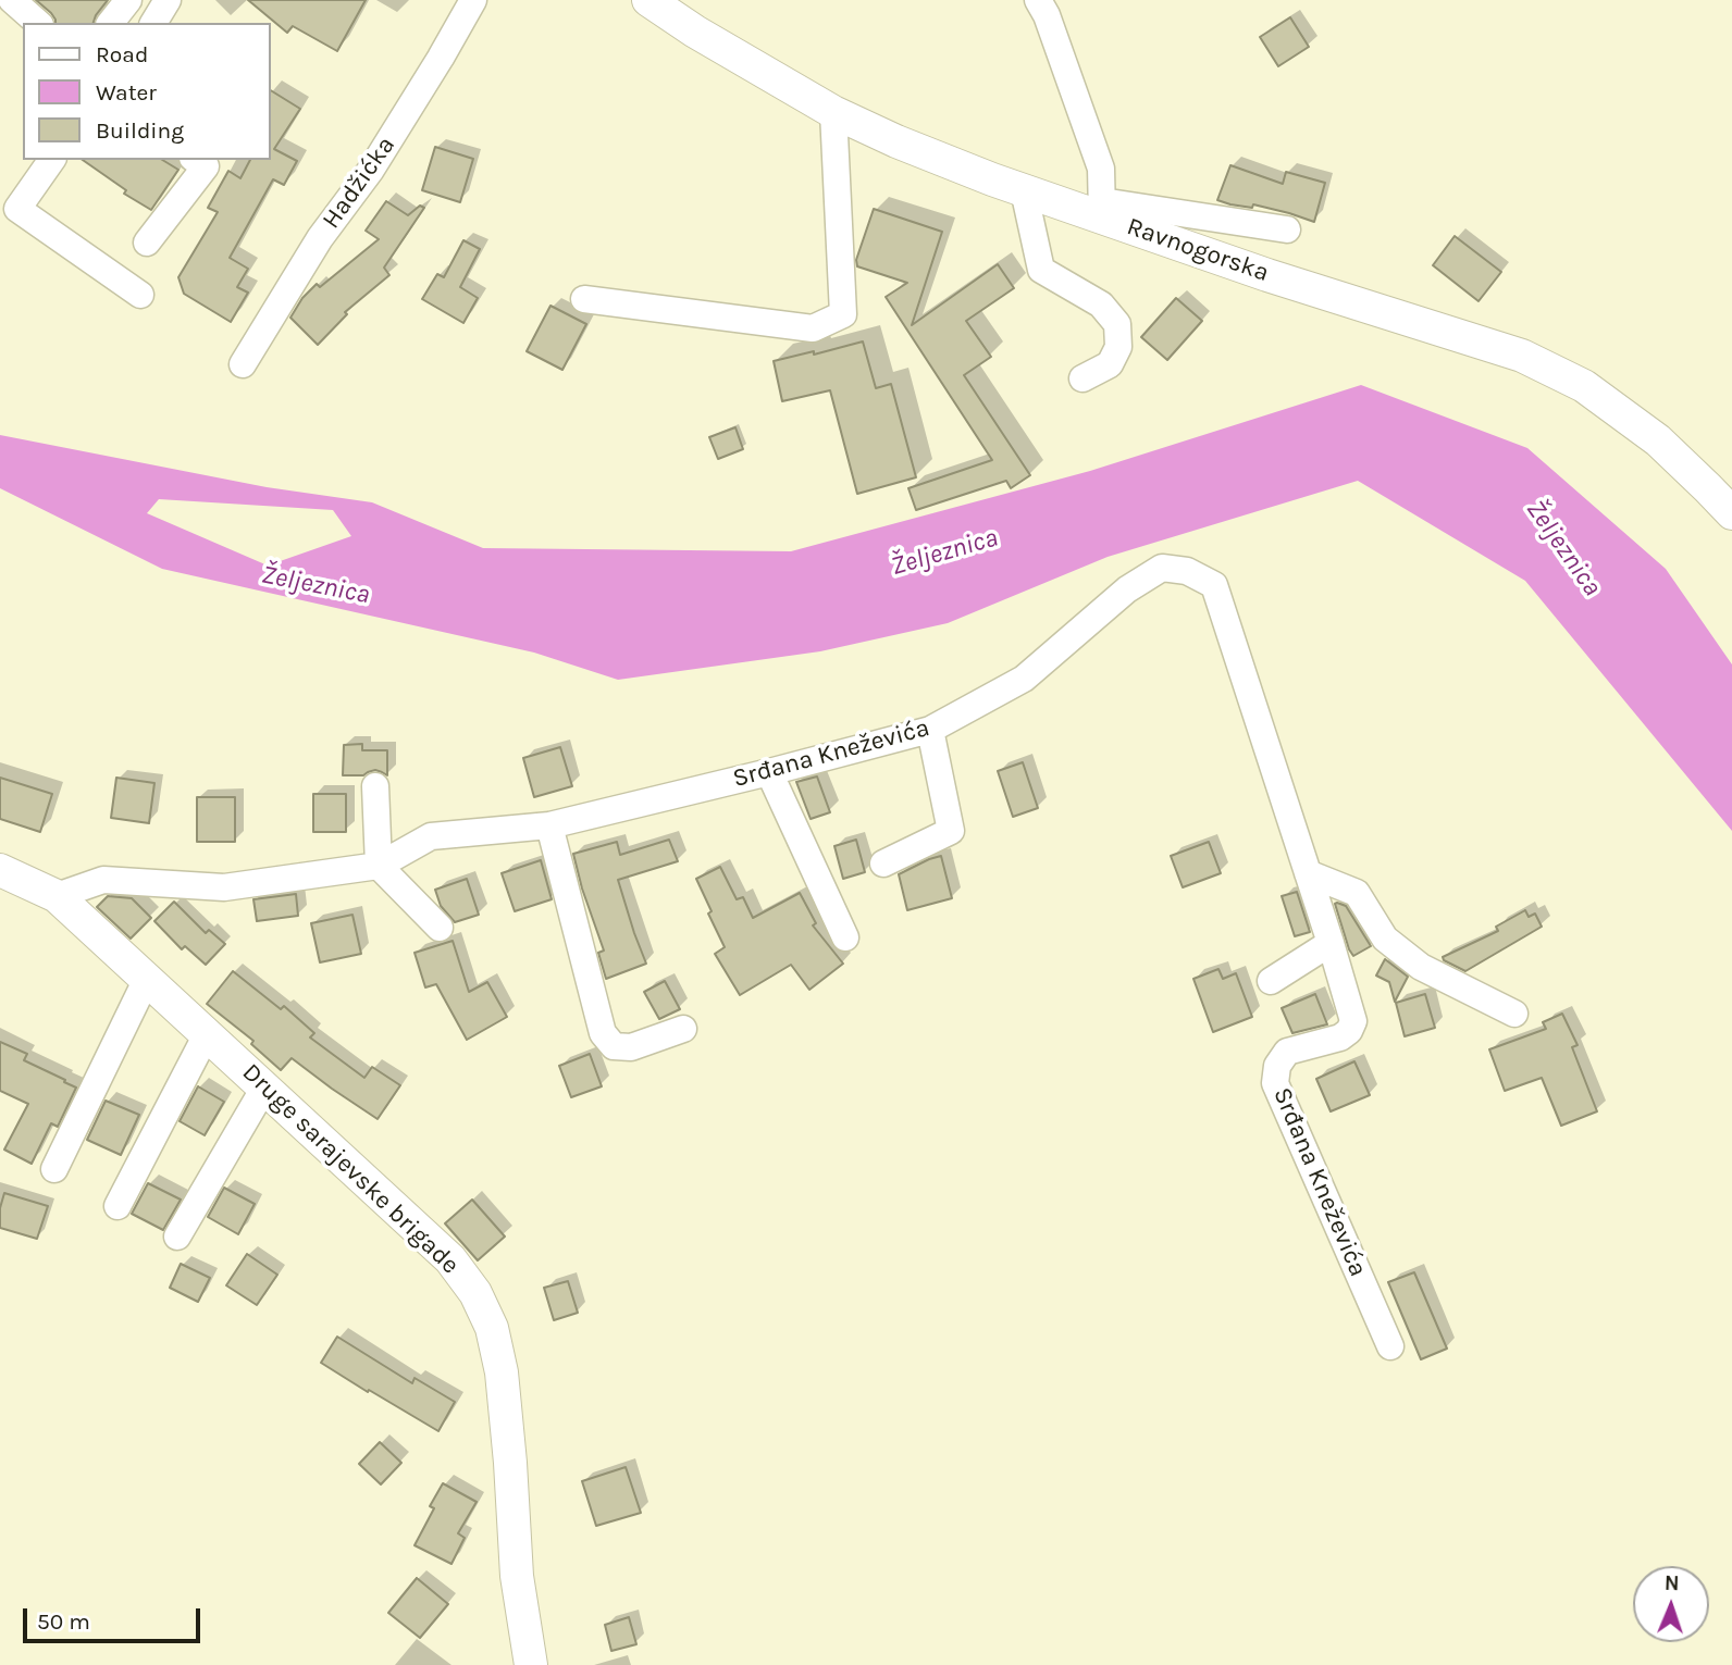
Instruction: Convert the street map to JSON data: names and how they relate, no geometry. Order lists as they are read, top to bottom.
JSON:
{
  "streets": {
    "main road": ["Ravnogorska", "Druge sarajevske brigade"],
    "street": ["Hadžićka", "Srđana Kneževića"]
  },
  "crossings": [
    ["Srđana Kneževića", "Druge sarajevske brigade"]
  ],
  "water": ["Željeznica"],
  "legend": ["Road", "Water", "Building"],
  "scale_bar": "50 m",
  "north": "top"
}
